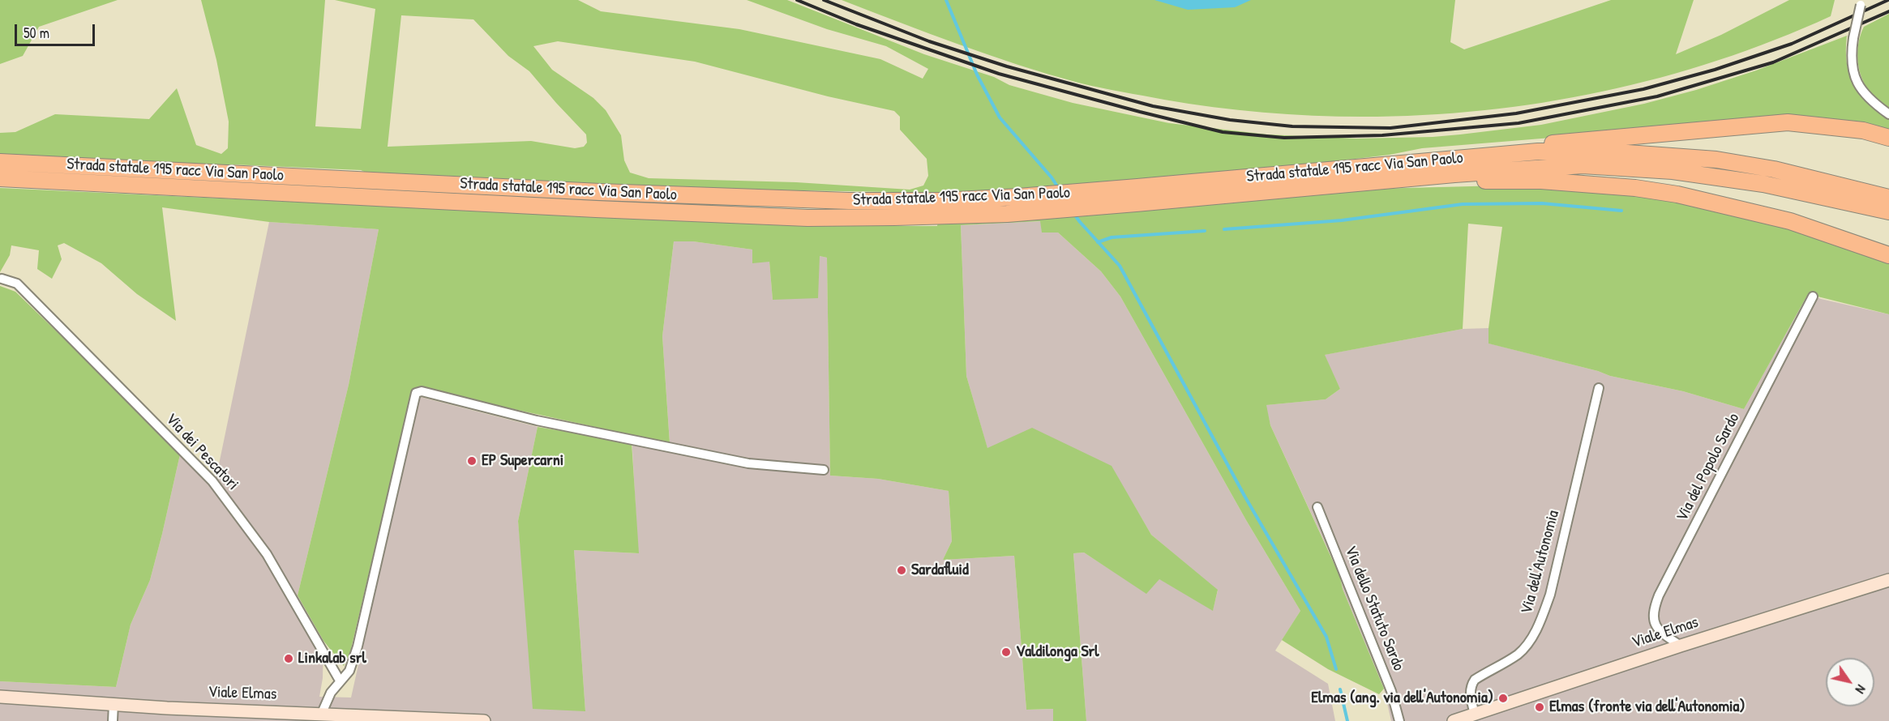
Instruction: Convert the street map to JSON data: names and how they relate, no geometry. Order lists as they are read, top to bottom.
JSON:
{
  "streets": {
    "highway": ["Strada statale 195 racc Via San Paolo"],
    "main road": ["Viale Elmas"],
    "street": [
      "Via dei Pescatori",
      "Via del Popolo Sardo",
      "Via dell'Autonomia",
      "Via dello Statuto Sardo"
    ]
  },
  "crossings": [
    ["Via del Popolo Sardo", "Viale Elmas"],
    ["Via dell'Autonomia", "Viale Elmas"]
  ],
  "places": [
    "EP Supercarni",
    "Sardafluid",
    "Valdilonga Srl",
    "Linkalab srl",
    "Elmas (ang. via dell'Autonomia)",
    "Elmas (fronte via dell'Autonomia)"
  ],
  "scale_bar": "50 m",
  "north": "bottom right"
}
